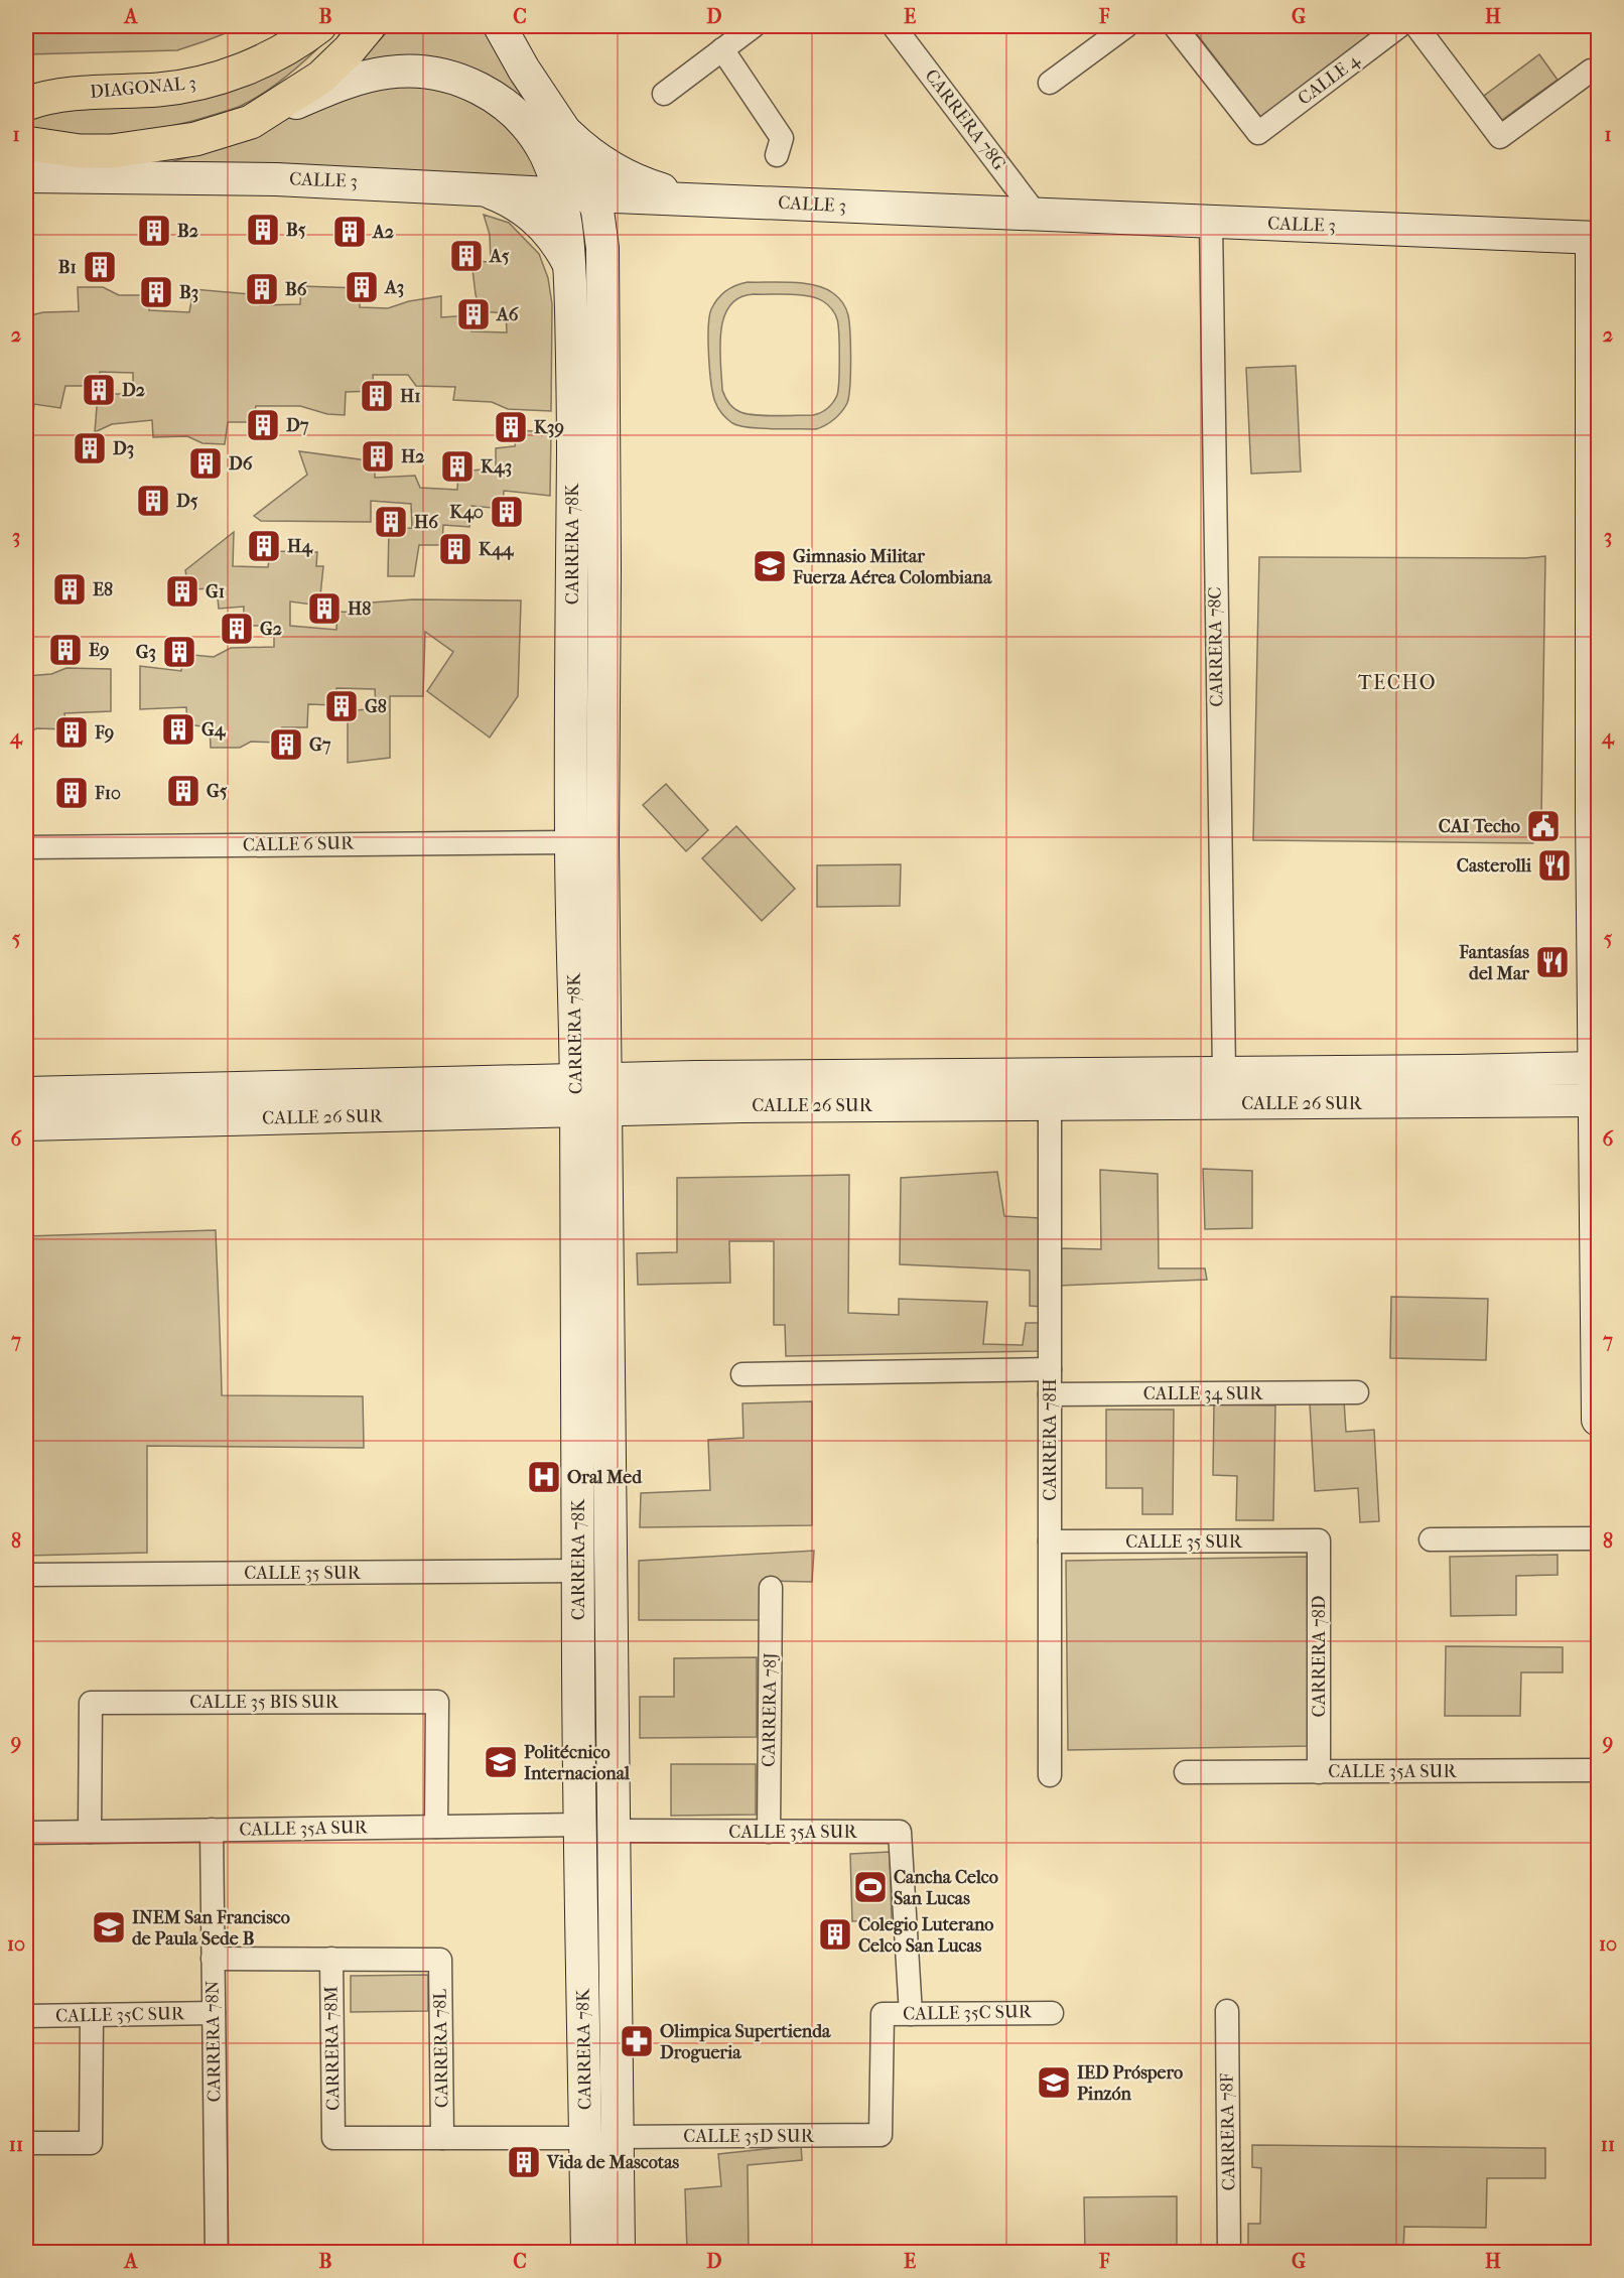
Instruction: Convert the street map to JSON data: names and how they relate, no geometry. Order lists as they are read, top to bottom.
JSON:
{
  "streets": {
    "main road": [
      "DIAGONAL 3",
      "CALLE 3",
      "CARRERA 78K",
      "CALLE 26 SUR"
    ],
    "street": [
      "CALLE 4",
      "CARRERA 78G",
      "CARRERA 78C",
      "CALLE 6 SUR",
      "CALLE 34 SUR",
      "CARRERA 78H",
      "CALLE 35 SUR",
      "CARRERA 78D",
      "CALLE 35 BIS SUR",
      "CARRERA 78J",
      "CALLE 35A SUR",
      "CALLE 35C SUR",
      "CARRERA 78N",
      "CARRERA 78M",
      "CARRERA 78L",
      "CARRERA 78F",
      "CALLE 35D SUR"
    ]
  },
  "crossings": [
    ["CARRERA 78G", "CALLE 3"],
    ["CALLE 3", "CARRERA 78K"],
    ["CALLE 3", "CARRERA 78C"],
    ["CARRERA 78K", "CALLE 6 SUR"],
    ["CARRERA 78K", "CALLE 26 SUR"],
    ["CARRERA 78K", "CALLE 35 SUR"],
    ["CARRERA 78K", "CALLE 35A SUR"],
    ["CARRERA 78K", "CALLE 35D SUR"],
    ["CARRERA 78C", "CALLE 26 SUR"],
    ["CALLE 26 SUR", "CARRERA 78H"],
    ["CALLE 34 SUR", "CARRERA 78H"],
    ["CARRERA 78H", "CALLE 35 SUR"],
    ["CALLE 35 SUR", "CARRERA 78D"],
    ["CARRERA 78D", "CALLE 35A SUR"],
    ["CALLE 35 BIS SUR", "CALLE 35A SUR"],
    ["CARRERA 78J", "CALLE 35A SUR"],
    ["CALLE 35A SUR", "CALLE 35C SUR"],
    ["CALLE 35A SUR", "CARRERA 78N"],
    ["CALLE 35C SUR", "CARRERA 78N"],
    ["CALLE 35C SUR", "CALLE 35D SUR"],
    ["CARRERA 78M", "CARRERA 78L"]
  ],
  "districts": ["TECHO"],
  "places": {
    "building": [
      "B5",
      "B2",
      "A2",
      "A5",
      "B1",
      "A3",
      "B6",
      "B3",
      "A6",
      "D2",
      "H1",
      "D7",
      "K39",
      "D3",
      "H2",
      "D6",
      "K43",
      "D5",
      "K40",
      "H6",
      "H4",
      "K44",
      "E8",
      "G1",
      "H8",
      "G2",
      "E9",
      "G3",
      "G8",
      "G4",
      "F9",
      "G7",
      "G5",
      "F10",
      "Colegio Luterano Celco San Lucas",
      "Vida de Mascotas"
    ],
    "school or university": [
      "Gimnasio Militar Fuerza Aérea Colombiana",
      "Politécnico Internacional",
      "INEM San Francisco de Paula Sede B",
      "IED Próspero Pinzón"
    ],
    "public building": ["CAI Techo"],
    "restaurant": ["Casterolli", "Fantasías del Mar"],
    "hospital": ["Oral Med"],
    "sports": ["Cancha Celco San Lucas"],
    "pharmacy": ["Olimpica Supertienda Drogueria"]
  },
  "grid": {
    "columns": [
      "A",
      "B",
      "C",
      "D",
      "E",
      "F",
      "G",
      "H"
    ],
    "rows": [
      "1",
      "2",
      "3",
      "4",
      "5",
      "6",
      "7",
      "8",
      "9",
      "10",
      "11"
    ]
  }
}
